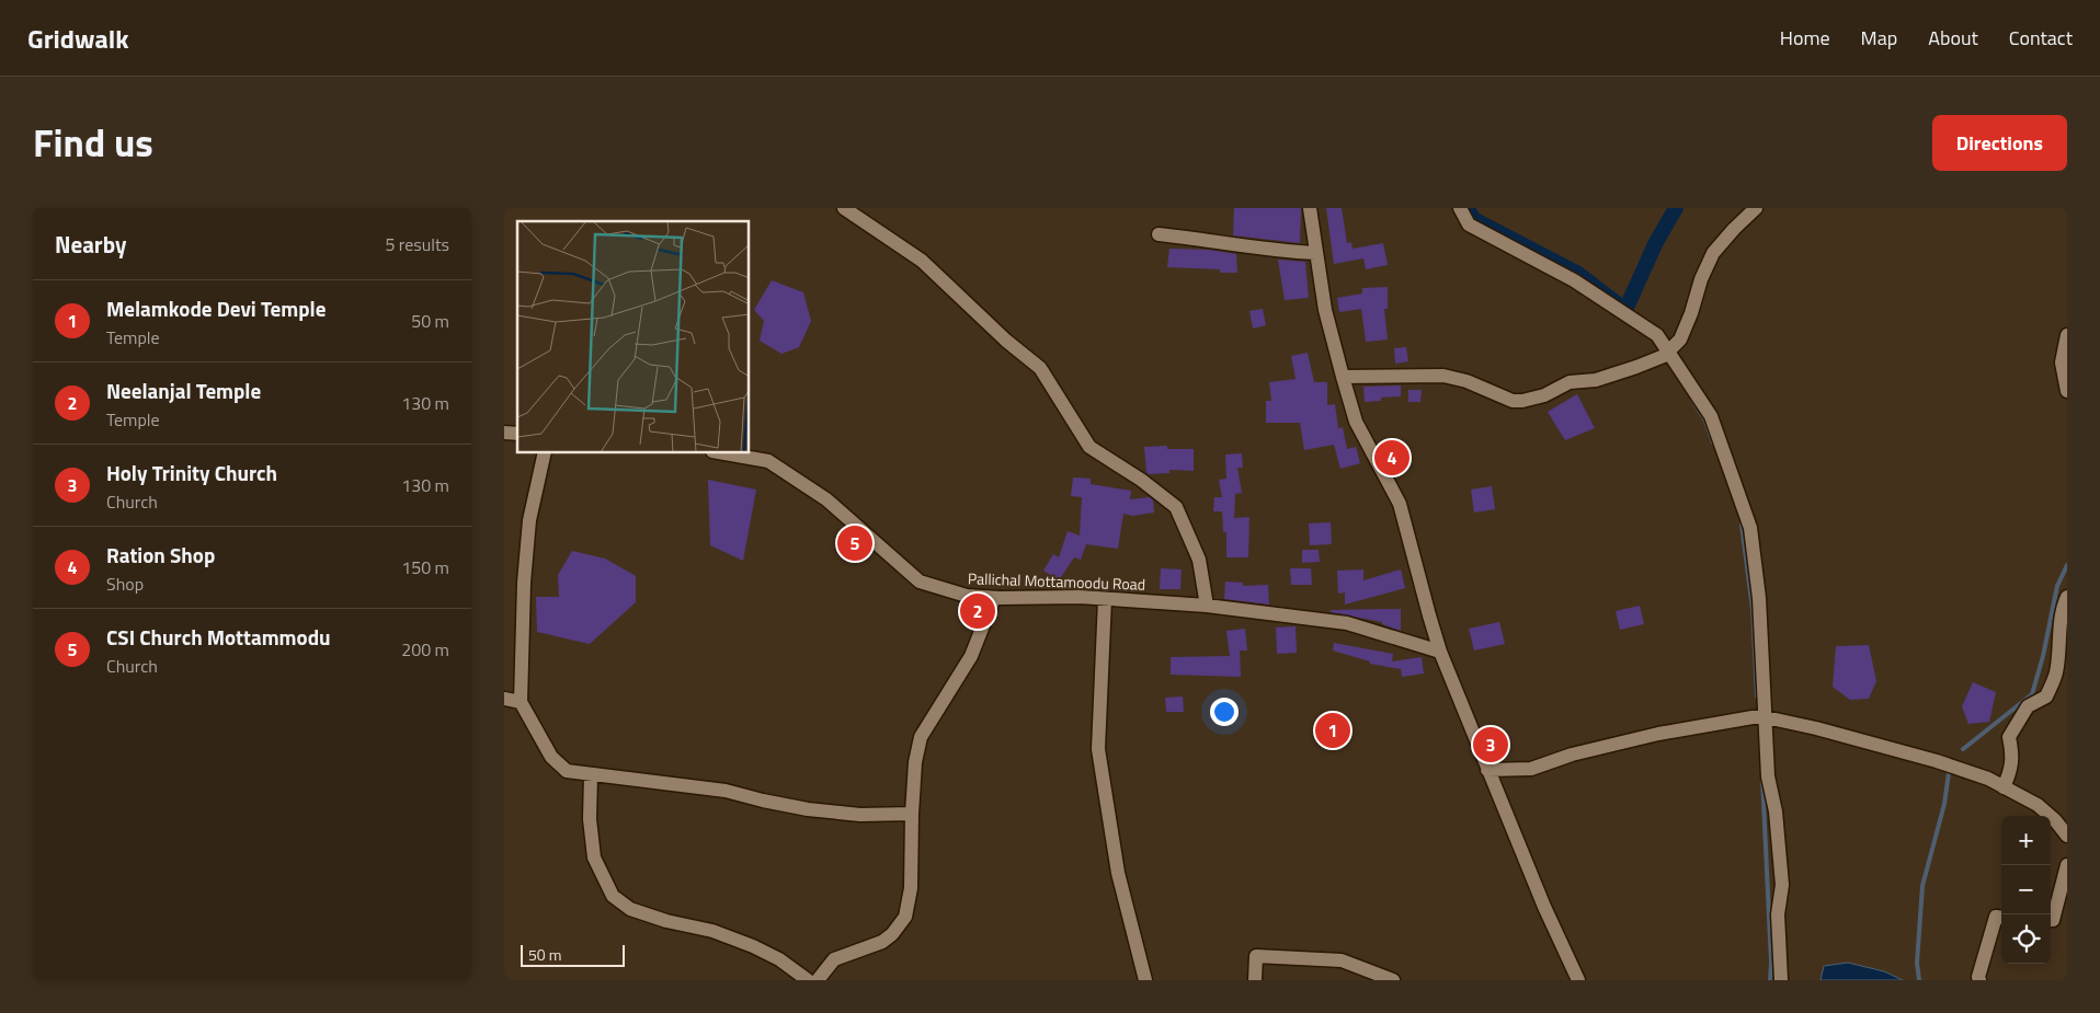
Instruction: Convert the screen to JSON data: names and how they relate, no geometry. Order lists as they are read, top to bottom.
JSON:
{
  "streets": {
    "street": ["Pallichal Mottamoodu Road"]
  },
  "scale_bar": "50 m",
  "page": {
    "header": "Gridwalk",
    "nav": [
      "Home",
      "Map",
      "About",
      "Contact"
    ],
    "title": "Find us",
    "buttons": "Directions",
    "heading": ["Nearby", "5 results"],
    "list": [
      {
        "mark": "1",
        "name": "Melamkode Devi Temple",
        "note": "Temple",
        "value": "50 m"
      },
      {
        "mark": "2",
        "name": "Neelanjal Temple",
        "note": "Temple",
        "value": "130 m"
      },
      {
        "mark": "3",
        "name": "Holy Trinity Church",
        "note": "Church",
        "value": "130 m"
      },
      {
        "mark": "4",
        "name": "Ration Shop",
        "note": "Shop",
        "value": "150 m"
      },
      {
        "mark": "5",
        "name": "CSI Church Mottammodu",
        "note": "Church",
        "value": "200 m"
      }
    ],
    "pins": [
      "4",
      "5",
      "2",
      "1",
      "3"
    ],
    "map_buttons": ["+", "−"],
    "scale": "50 m"
  }
}
